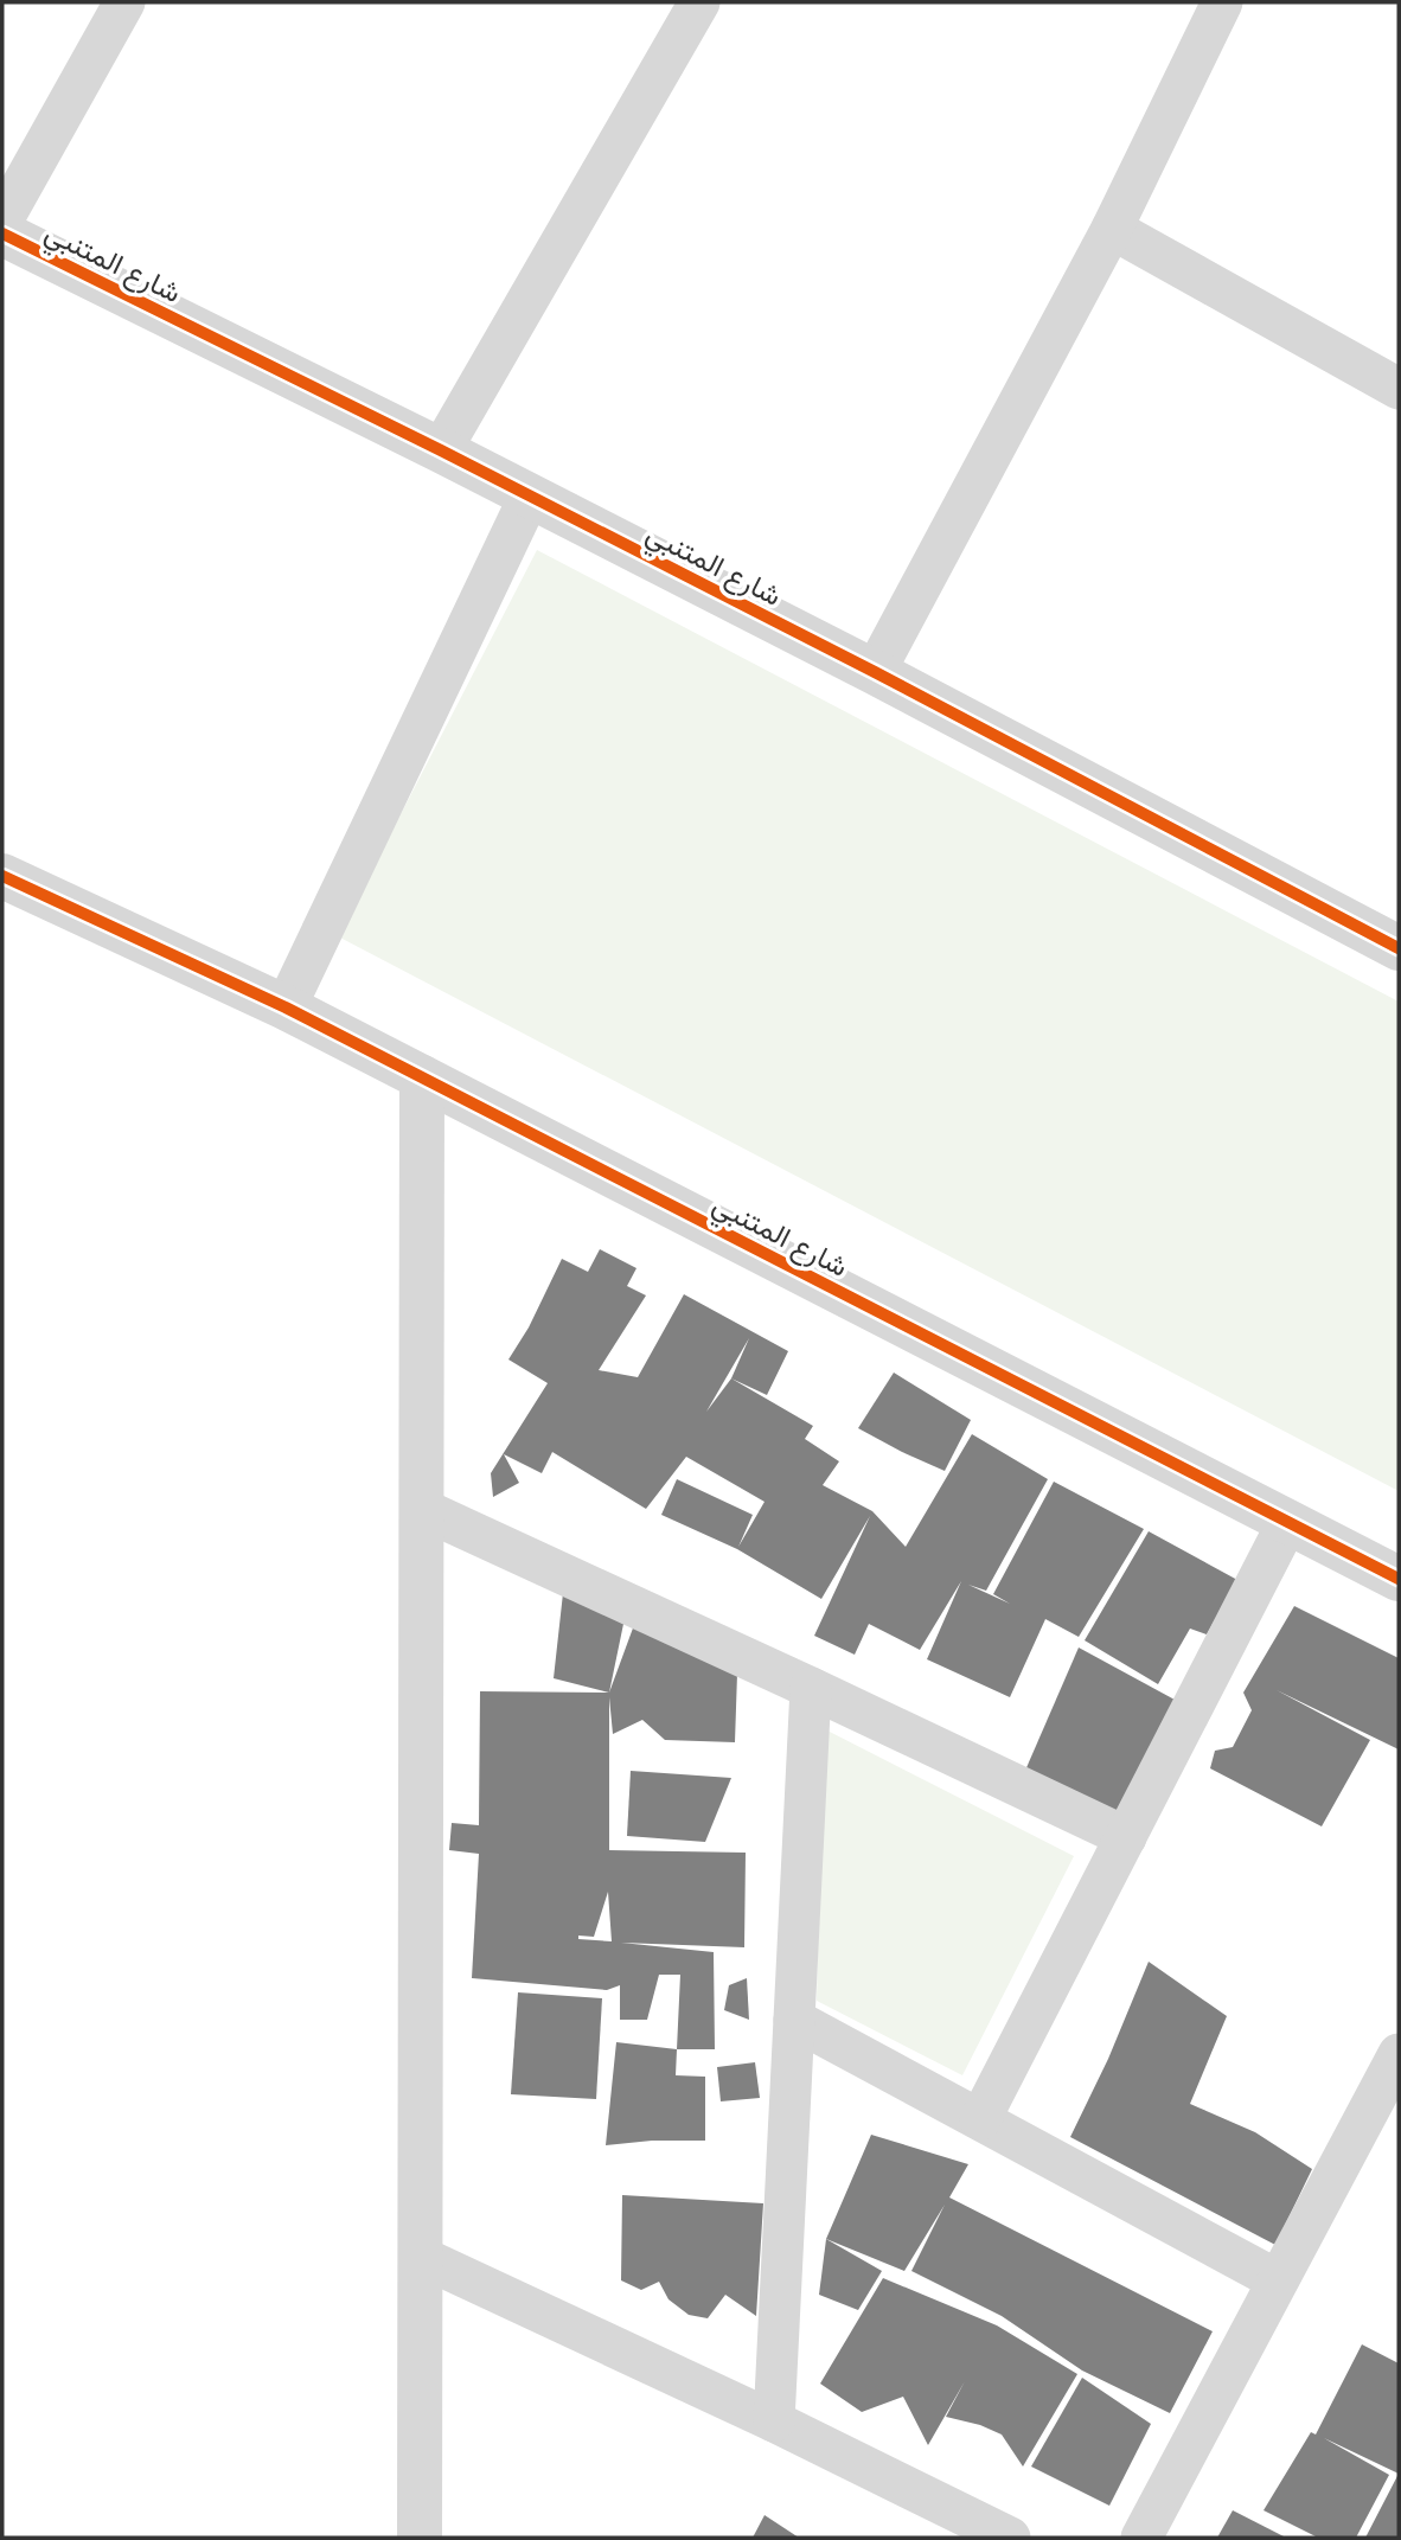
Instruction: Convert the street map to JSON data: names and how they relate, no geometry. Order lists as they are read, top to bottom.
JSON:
{
  "streets": {
    "street": ["شارع المتنبي"]
  }
}
